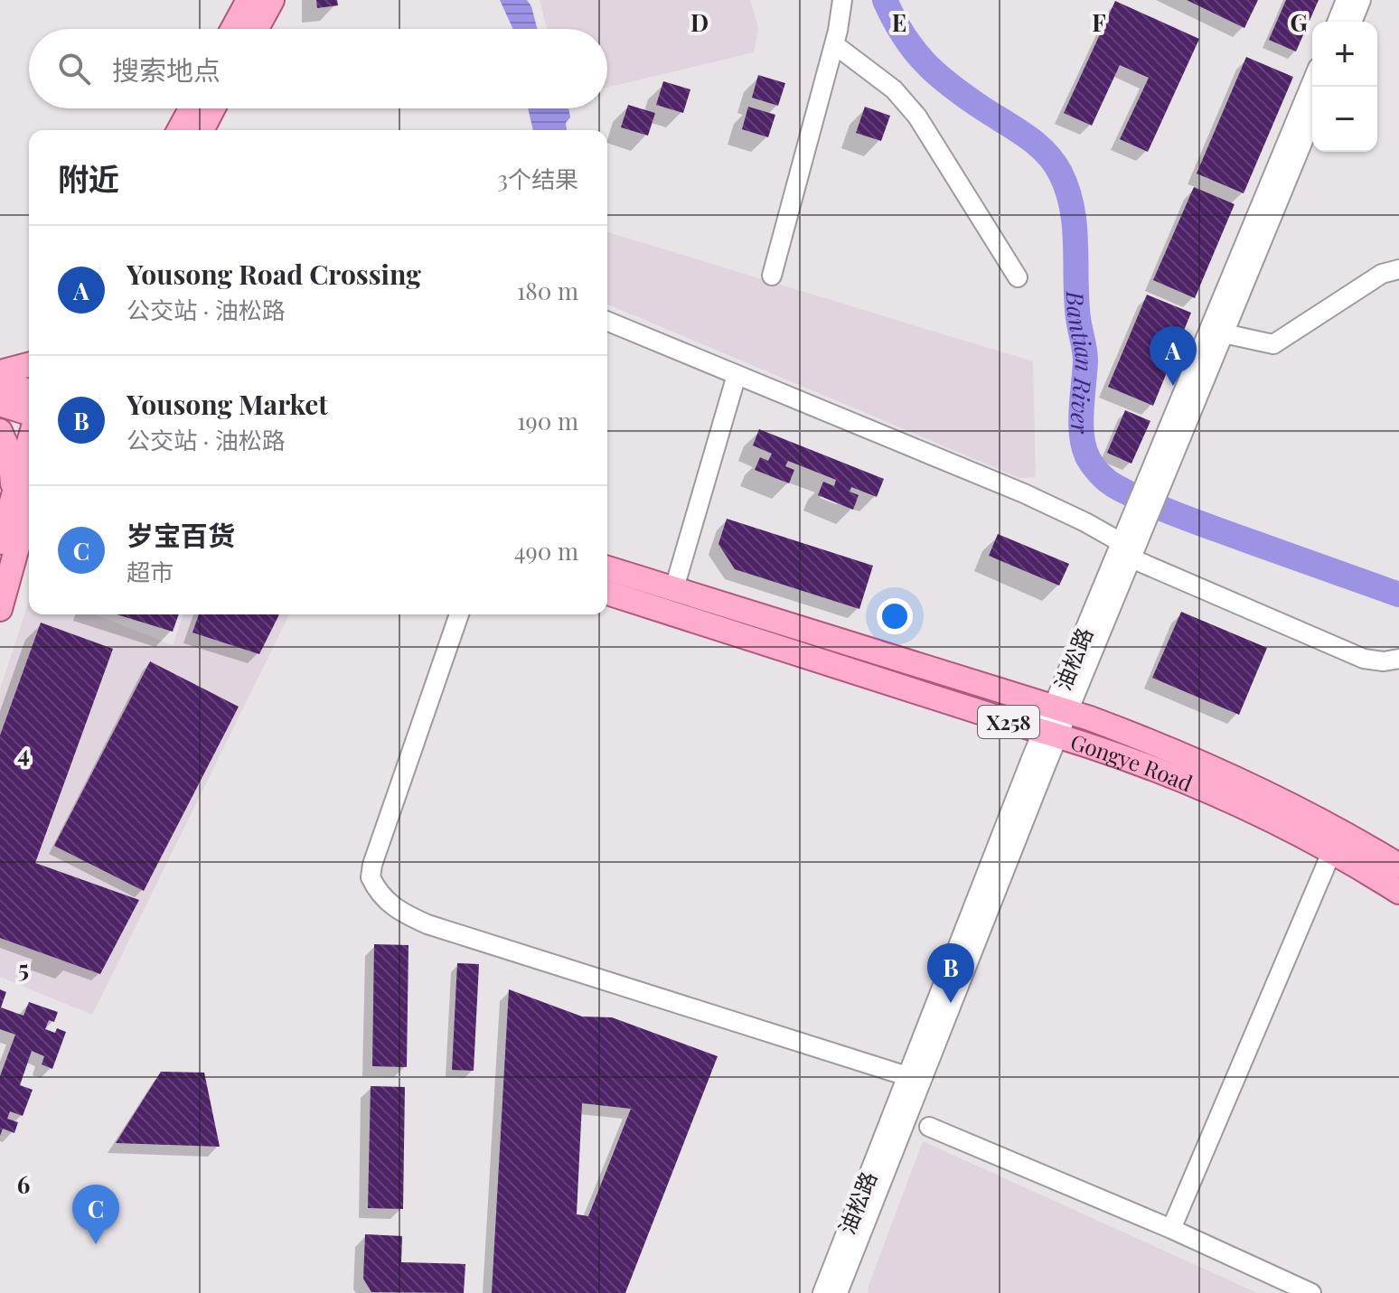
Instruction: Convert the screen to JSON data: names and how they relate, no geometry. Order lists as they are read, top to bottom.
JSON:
{
  "streets": {
    "main road": ["X258", "Gongye Road"],
    "street": ["油松路"]
  },
  "crossings": [
    ["油松路", "Gongye Road"]
  ],
  "water": ["Bantian River"],
  "page": {
    "map_buttons": ["+", "−"],
    "search": "搜索地点",
    "heading": ["附近", "3个结果"],
    "list": [
      {
        "mark": "A",
        "name": "Yousong Road Crossing",
        "note": "公交站 · 油松路",
        "value": "180 m"
      },
      {
        "mark": "B",
        "name": "Yousong Market",
        "note": "公交站 · 油松路",
        "value": "190 m"
      },
      {
        "mark": "C",
        "name": "岁宝百货",
        "note": "超市",
        "value": "490 m"
      }
    ],
    "pins": ["A", "B", "C"]
  },
  "grid": {
    "columns": [
      "D",
      "E",
      "F",
      "G"
    ],
    "rows": ["4", "5", "6"]
  }
}
